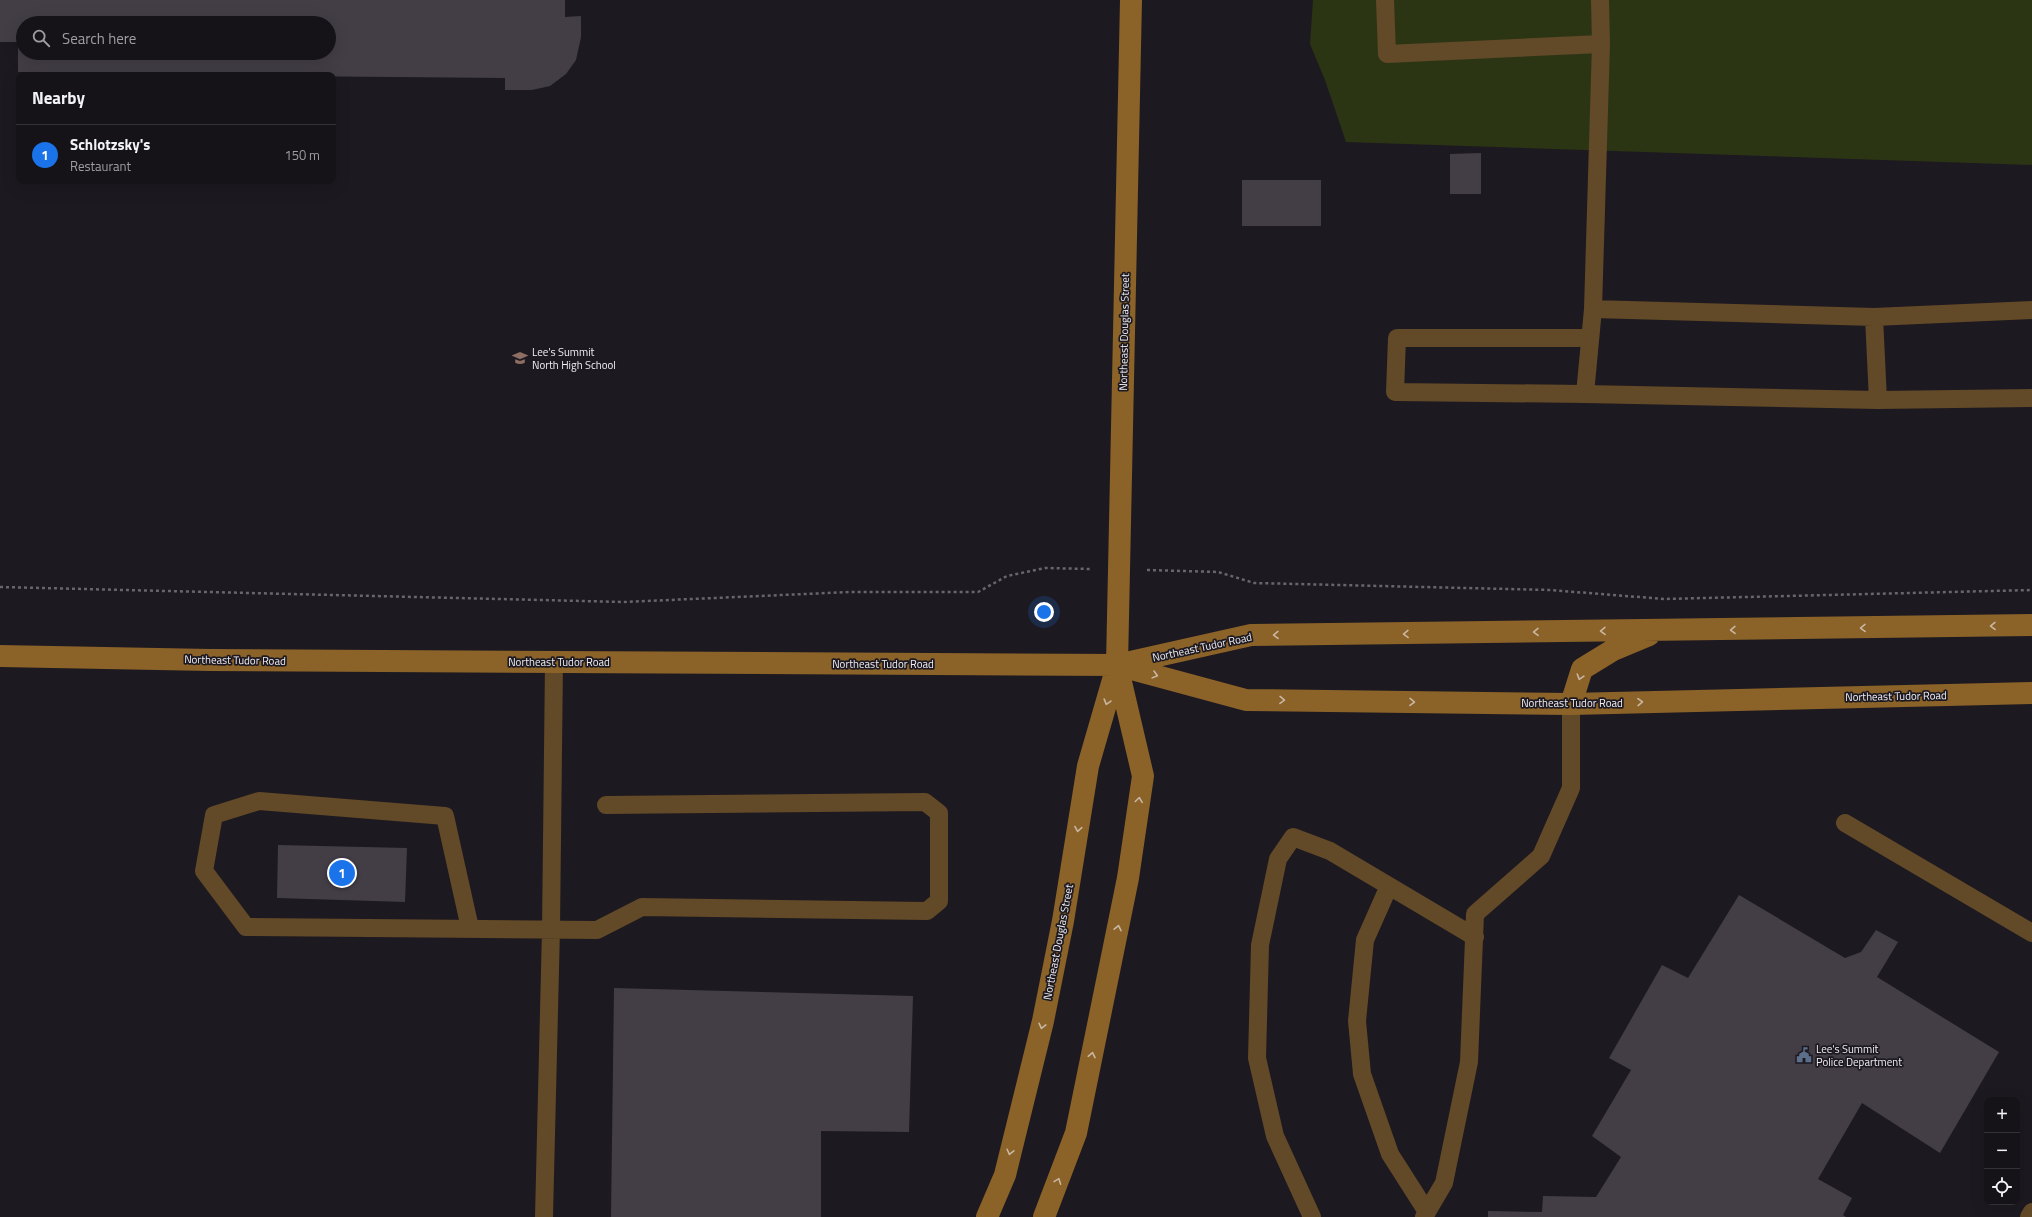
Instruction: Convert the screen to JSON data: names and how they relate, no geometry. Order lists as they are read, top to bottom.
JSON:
{
  "streets": {
    "street": ["Northeast Douglas Street", "Northeast Tudor Road"]
  },
  "crossings": [
    ["Northeast Douglas Street", "Northeast Tudor Road"]
  ],
  "places": {
    "school or university": ["Lee's Summit North High School"],
    "public building": ["Lee's Summit Police Department"]
  },
  "page": {
    "search": "Search here",
    "heading": "Nearby",
    "list": [
      {
        "mark": "1",
        "name": "Schlotzsky's",
        "note": "Restaurant",
        "value": "150 m"
      }
    ],
    "pins": "1",
    "map_buttons": ["+", "−"]
  }
}
